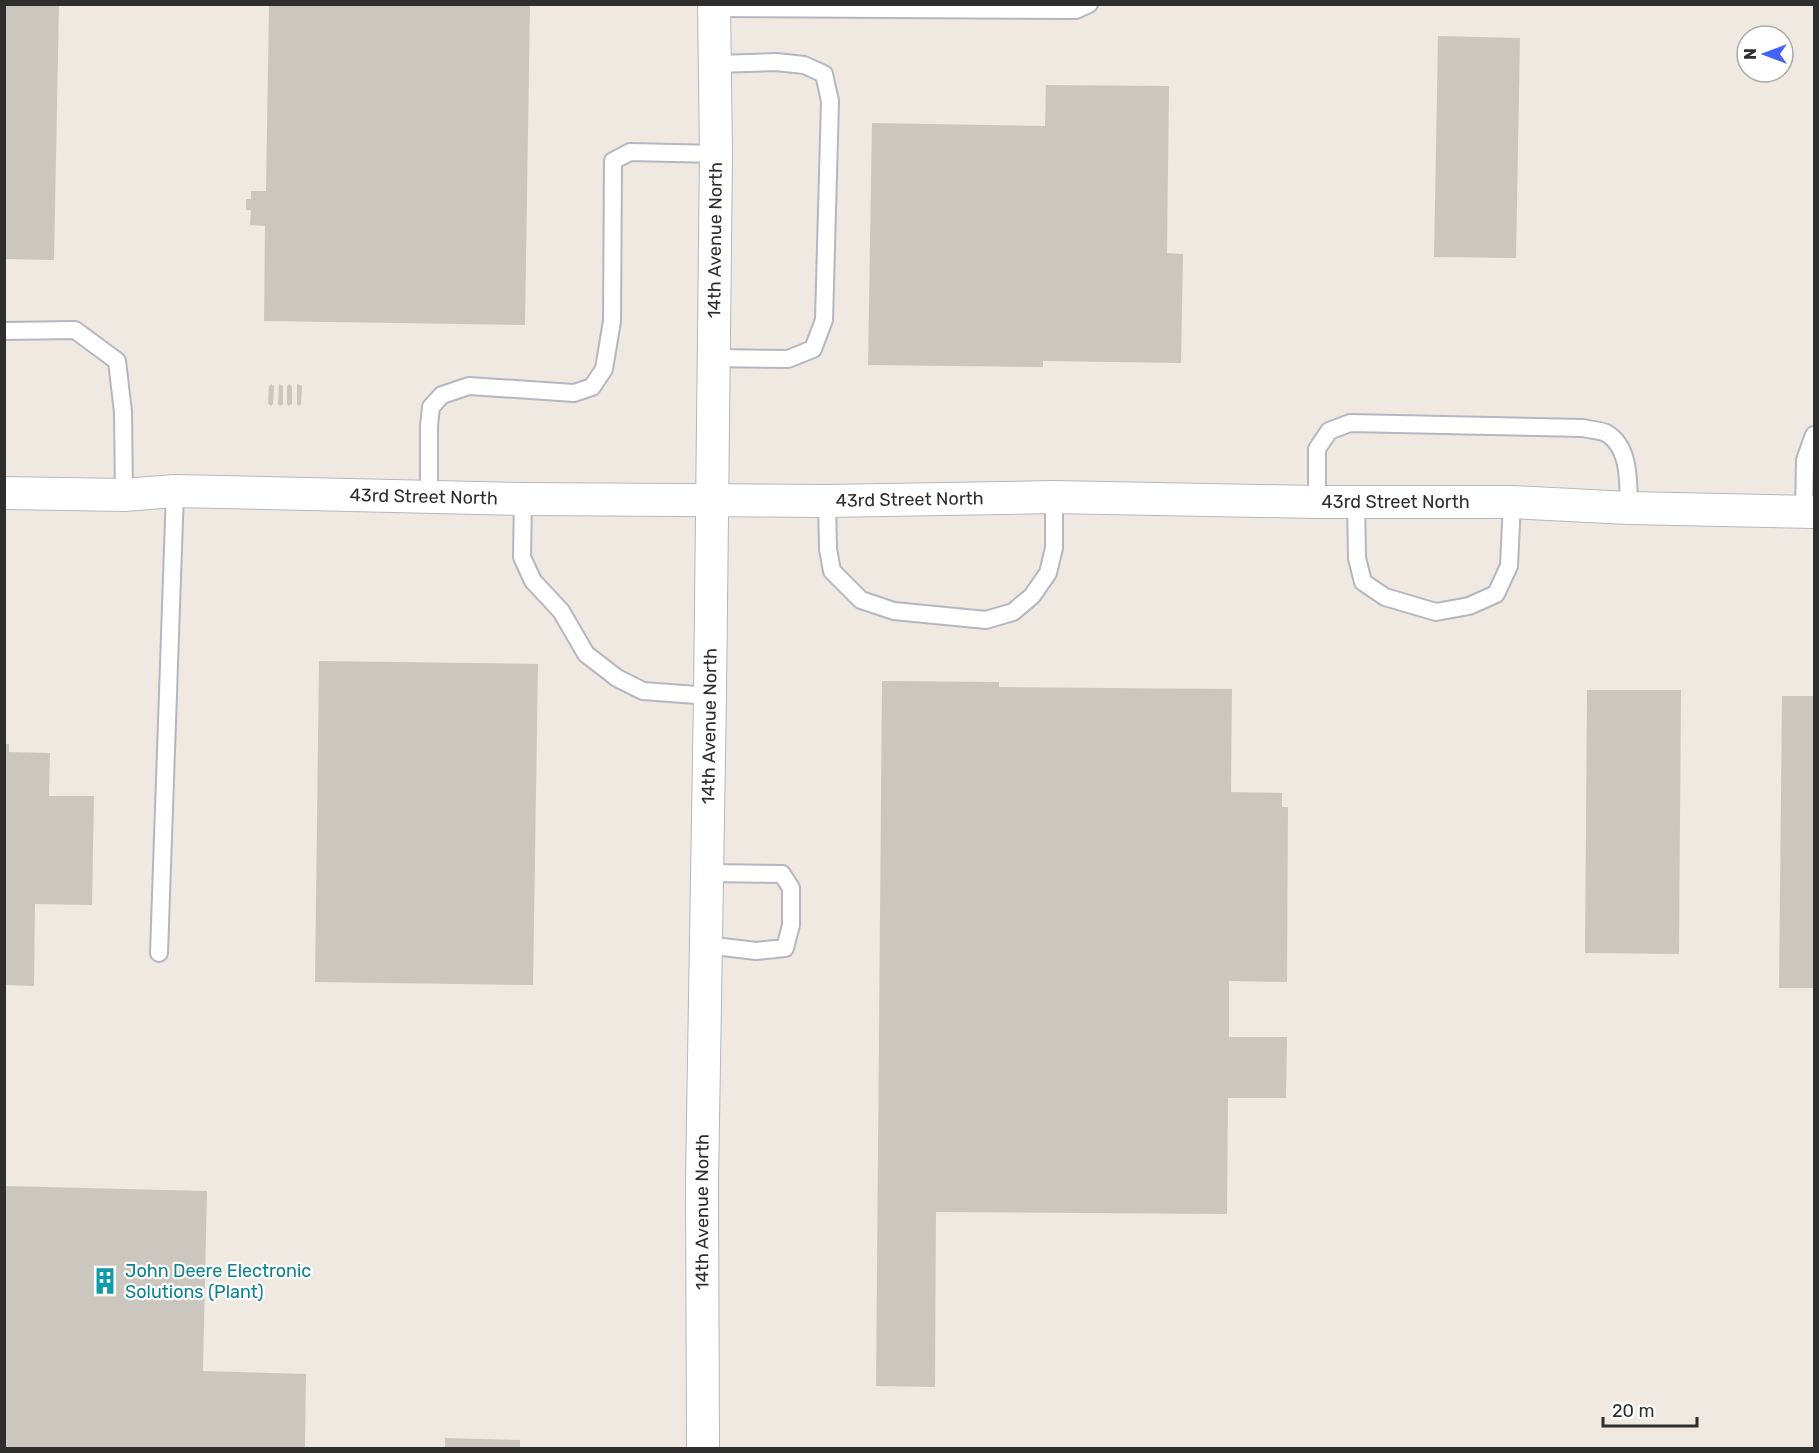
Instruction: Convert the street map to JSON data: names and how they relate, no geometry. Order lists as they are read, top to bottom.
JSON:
{
  "streets": {
    "street": ["14th Avenue North", "43rd Street North"]
  },
  "crossings": [
    ["14th Avenue North", "43rd Street North"]
  ],
  "places": {
    "building": ["John Deere Electronic Solutions (Plant)"]
  },
  "scale_bar": "20 m",
  "north": "left"
}
